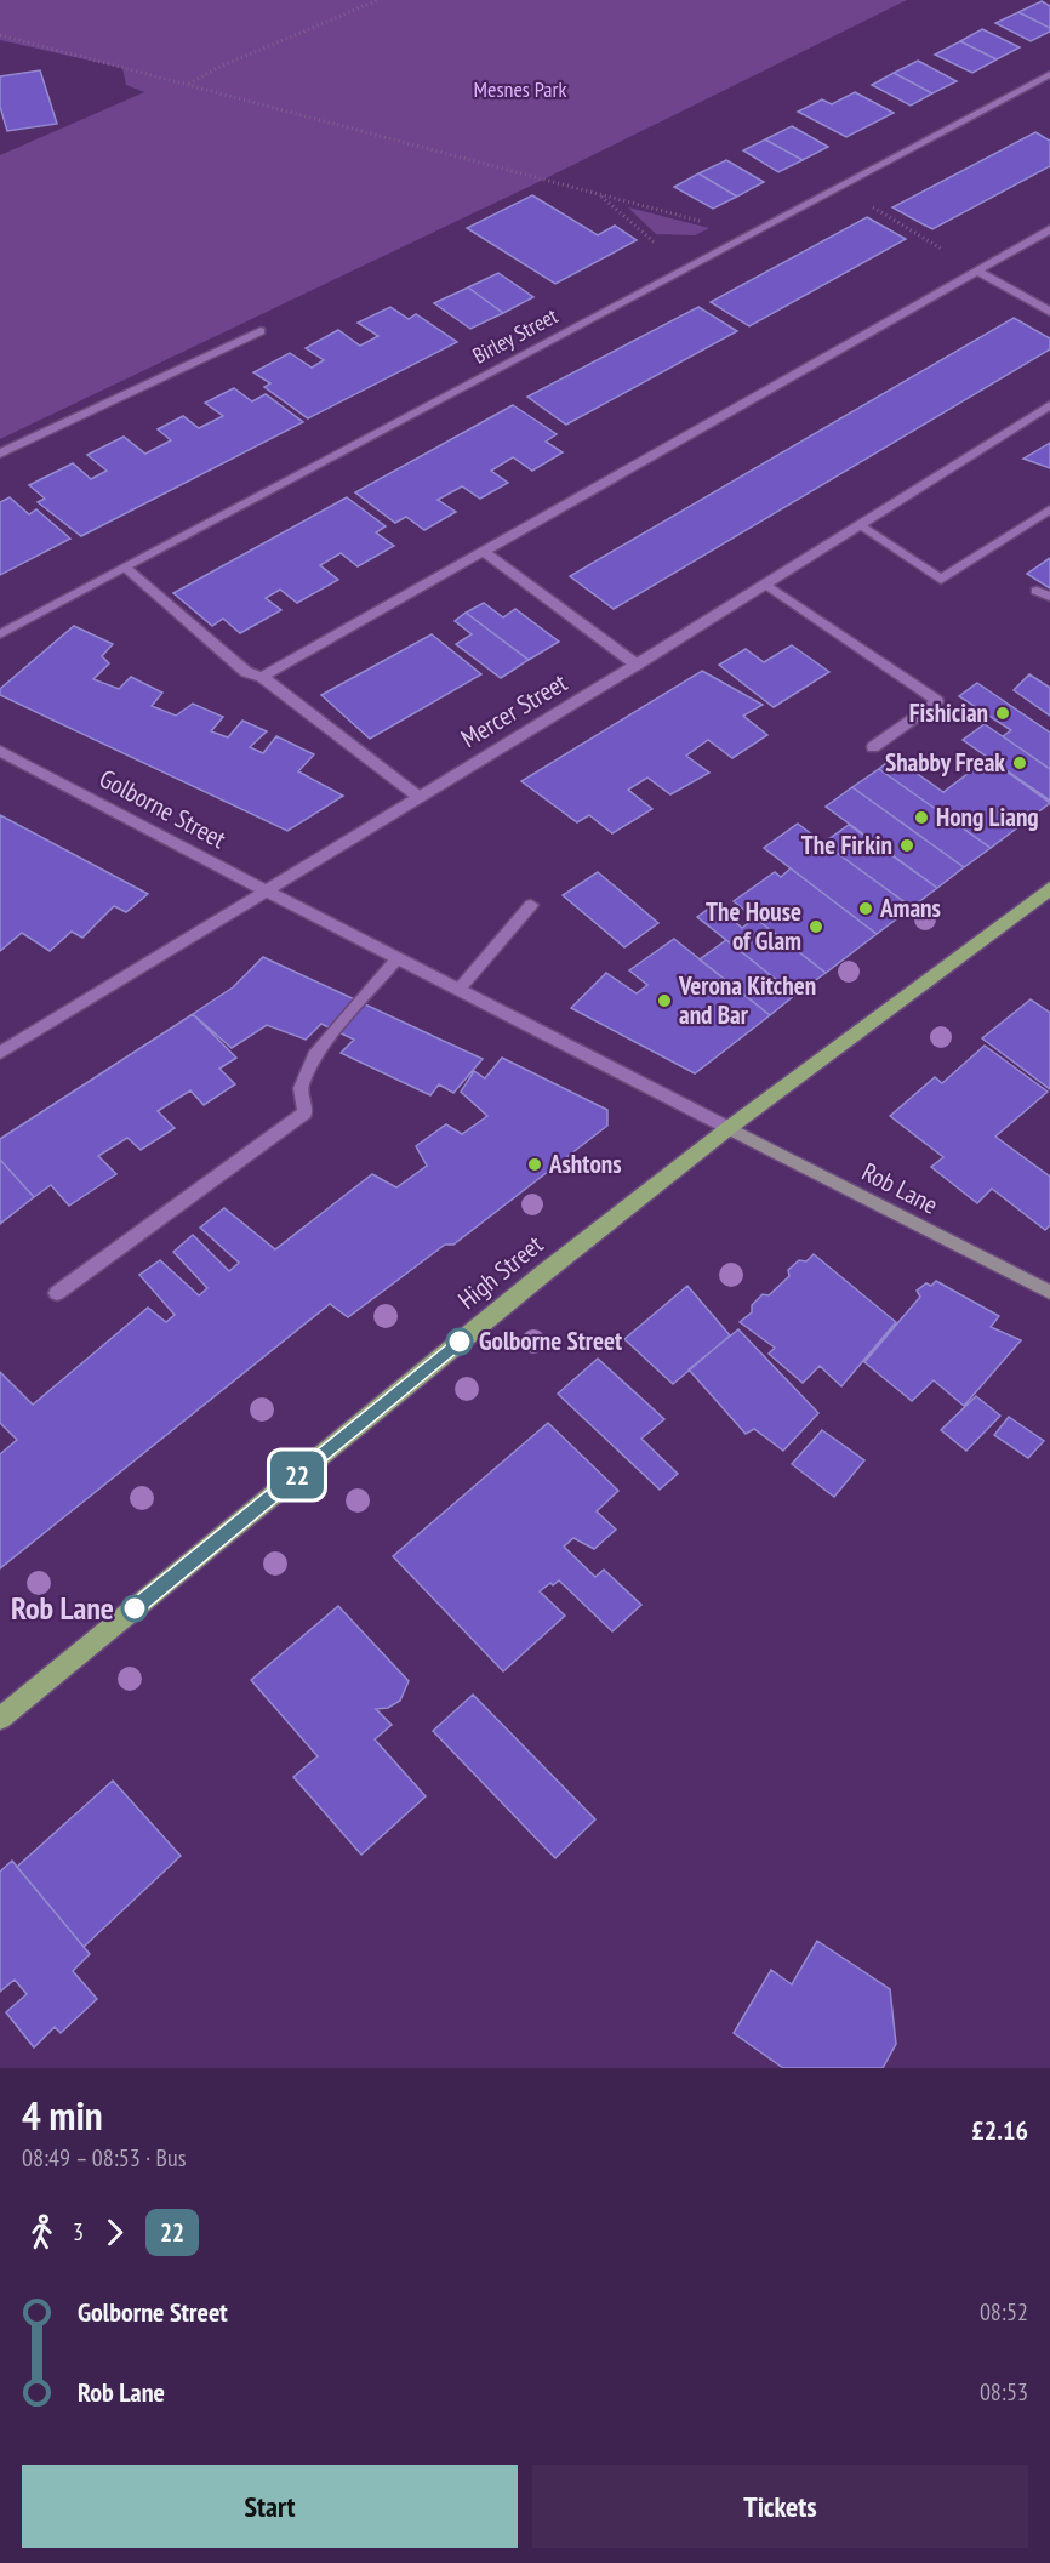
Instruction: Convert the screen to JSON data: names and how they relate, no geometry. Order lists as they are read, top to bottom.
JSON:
{
  "streets": {
    "main road": ["High Street"],
    "street": [
      "Birley Street",
      "Mercer Street",
      "Golborne Street",
      "Rob Lane"
    ]
  },
  "crossings": [
    ["Mercer Street", "Golborne Street"],
    ["Golborne Street", "Rob Lane"],
    ["Golborne Street", "High Street"],
    ["Rob Lane", "High Street"]
  ],
  "parks": ["Mesnes Park"],
  "places": [
    "Fishician",
    "Shabby Freak",
    "Hong Liang",
    "The Firkin",
    "Amans",
    "The House of Glam",
    "Verona Kitchen and Bar",
    "Ashtons",
    "Golborne Street",
    "Rob Lane"
  ],
  "lines": ["bus line 22"],
  "page": {
    "on_map": "22",
    "heading": ["4 min", "08:49 – 08:53 · Bus", "£2.16"],
    "legs": ["3", "22"],
    "list": [
      {
        "name": "Golborne Street",
        "value": "08:52"
      },
      {
        "name": "Rob Lane",
        "value": "08:53"
      }
    ],
    "buttons": ["Start", "Tickets"]
  }
}
